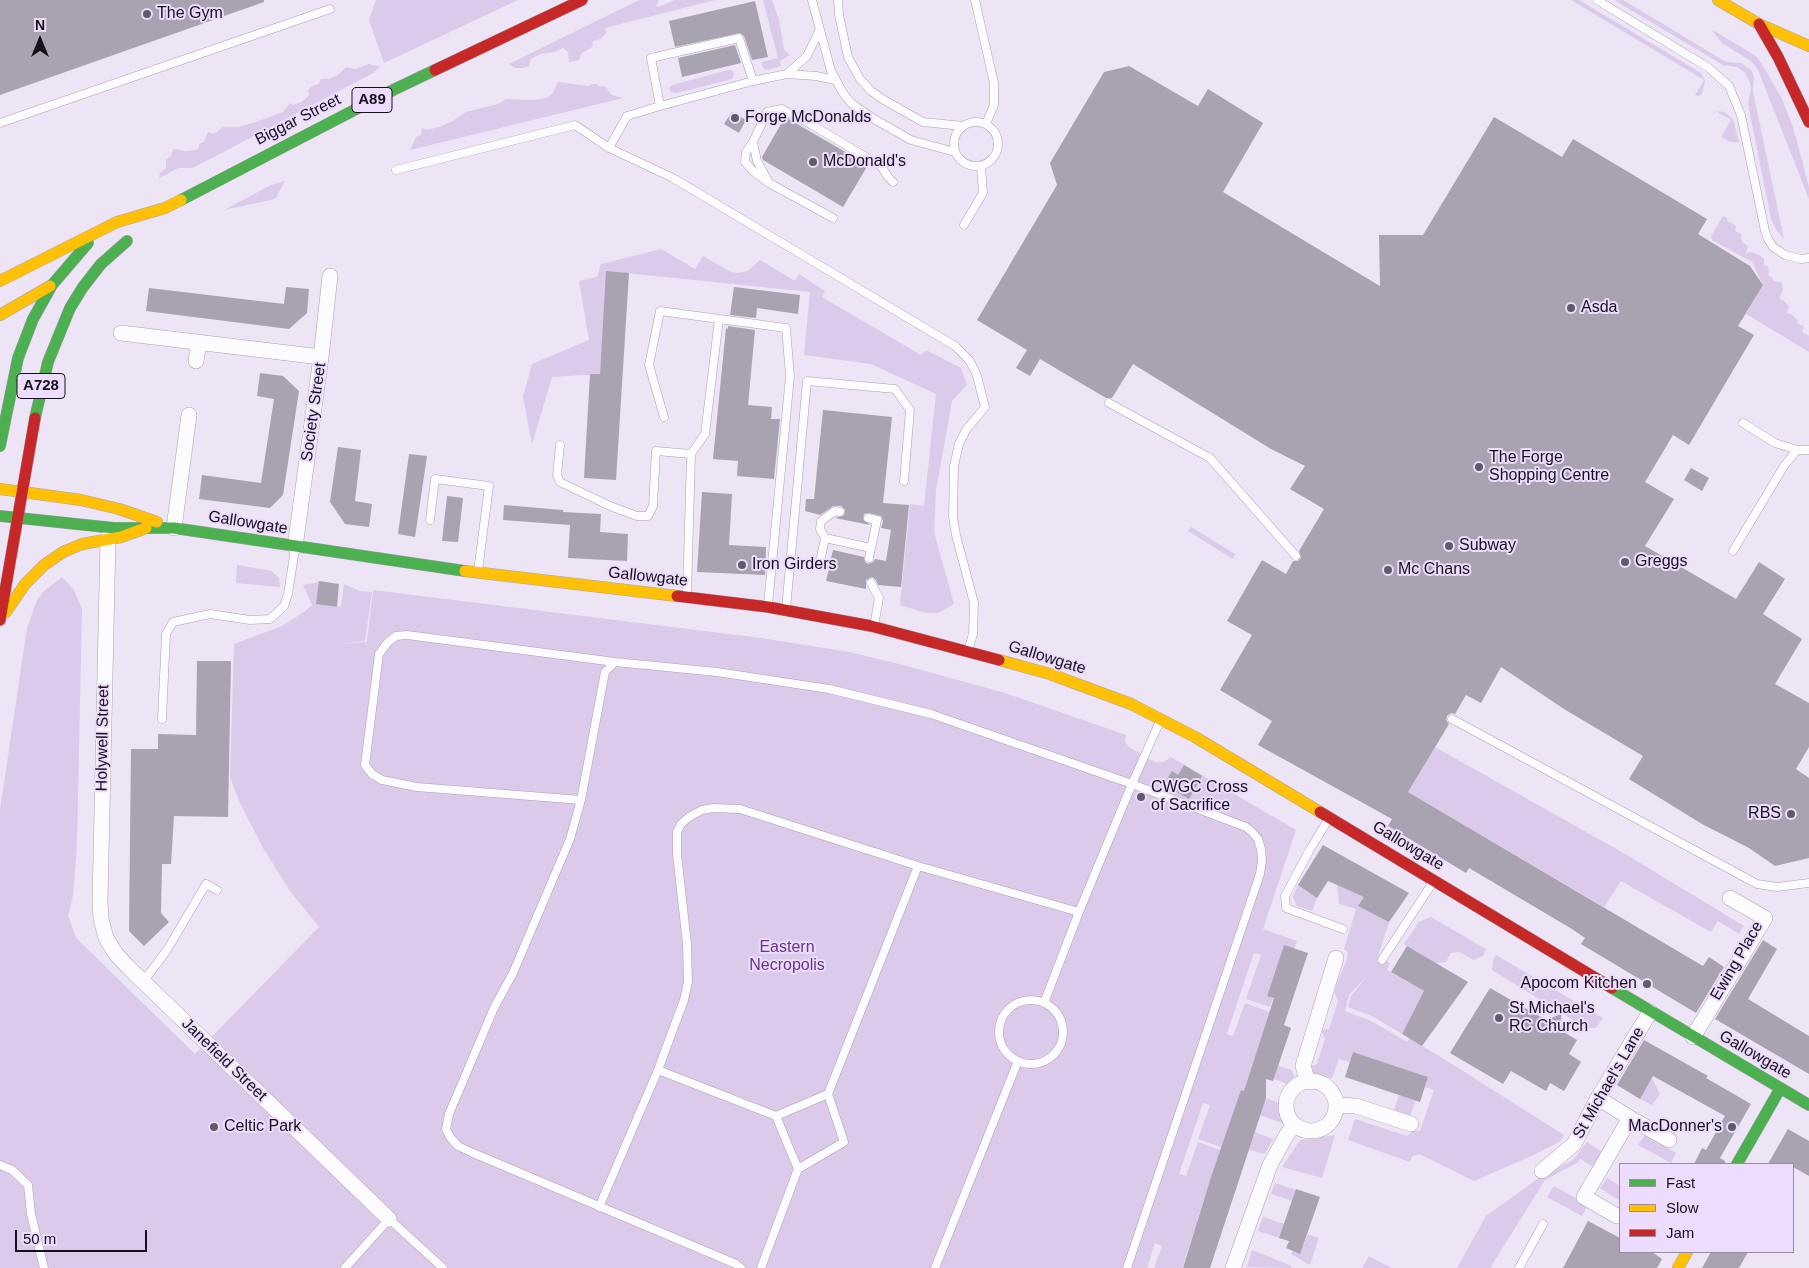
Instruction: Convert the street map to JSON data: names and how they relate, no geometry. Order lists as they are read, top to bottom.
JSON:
{
  "streets": {
    "street": [
      "A89",
      "Biggar Street",
      "A728",
      "Society Street",
      "Gallowgate",
      "Holywell Street",
      "Ewing Place",
      "Janefield Street",
      "St Michael's Lane"
    ]
  },
  "crossings": [
    ["Biggar Street", "A728"],
    ["A728", "Gallowgate"],
    ["Society Street", "Gallowgate"],
    ["Gallowgate", "Ewing Place"],
    ["Gallowgate", "St Michael's Lane"],
    ["Holywell Street", "Janefield Street"]
  ],
  "parks": ["Eastern Necropolis"],
  "places": [
    "The Gym",
    "Forge McDonalds",
    "McDonald's",
    "Asda",
    "The Forge Shopping Centre",
    "Subway",
    "Greggs",
    "Iron Girders",
    "Mc Chans",
    "CWGC Cross of Sacrifice",
    "RBS",
    "Apocom Kitchen",
    "St Michael's RC Church",
    "Celtic Park",
    "MacDonner's"
  ],
  "legend": ["Fast", "Slow", "Jam"],
  "scale_bar": "50 m",
  "north": "top"
}
